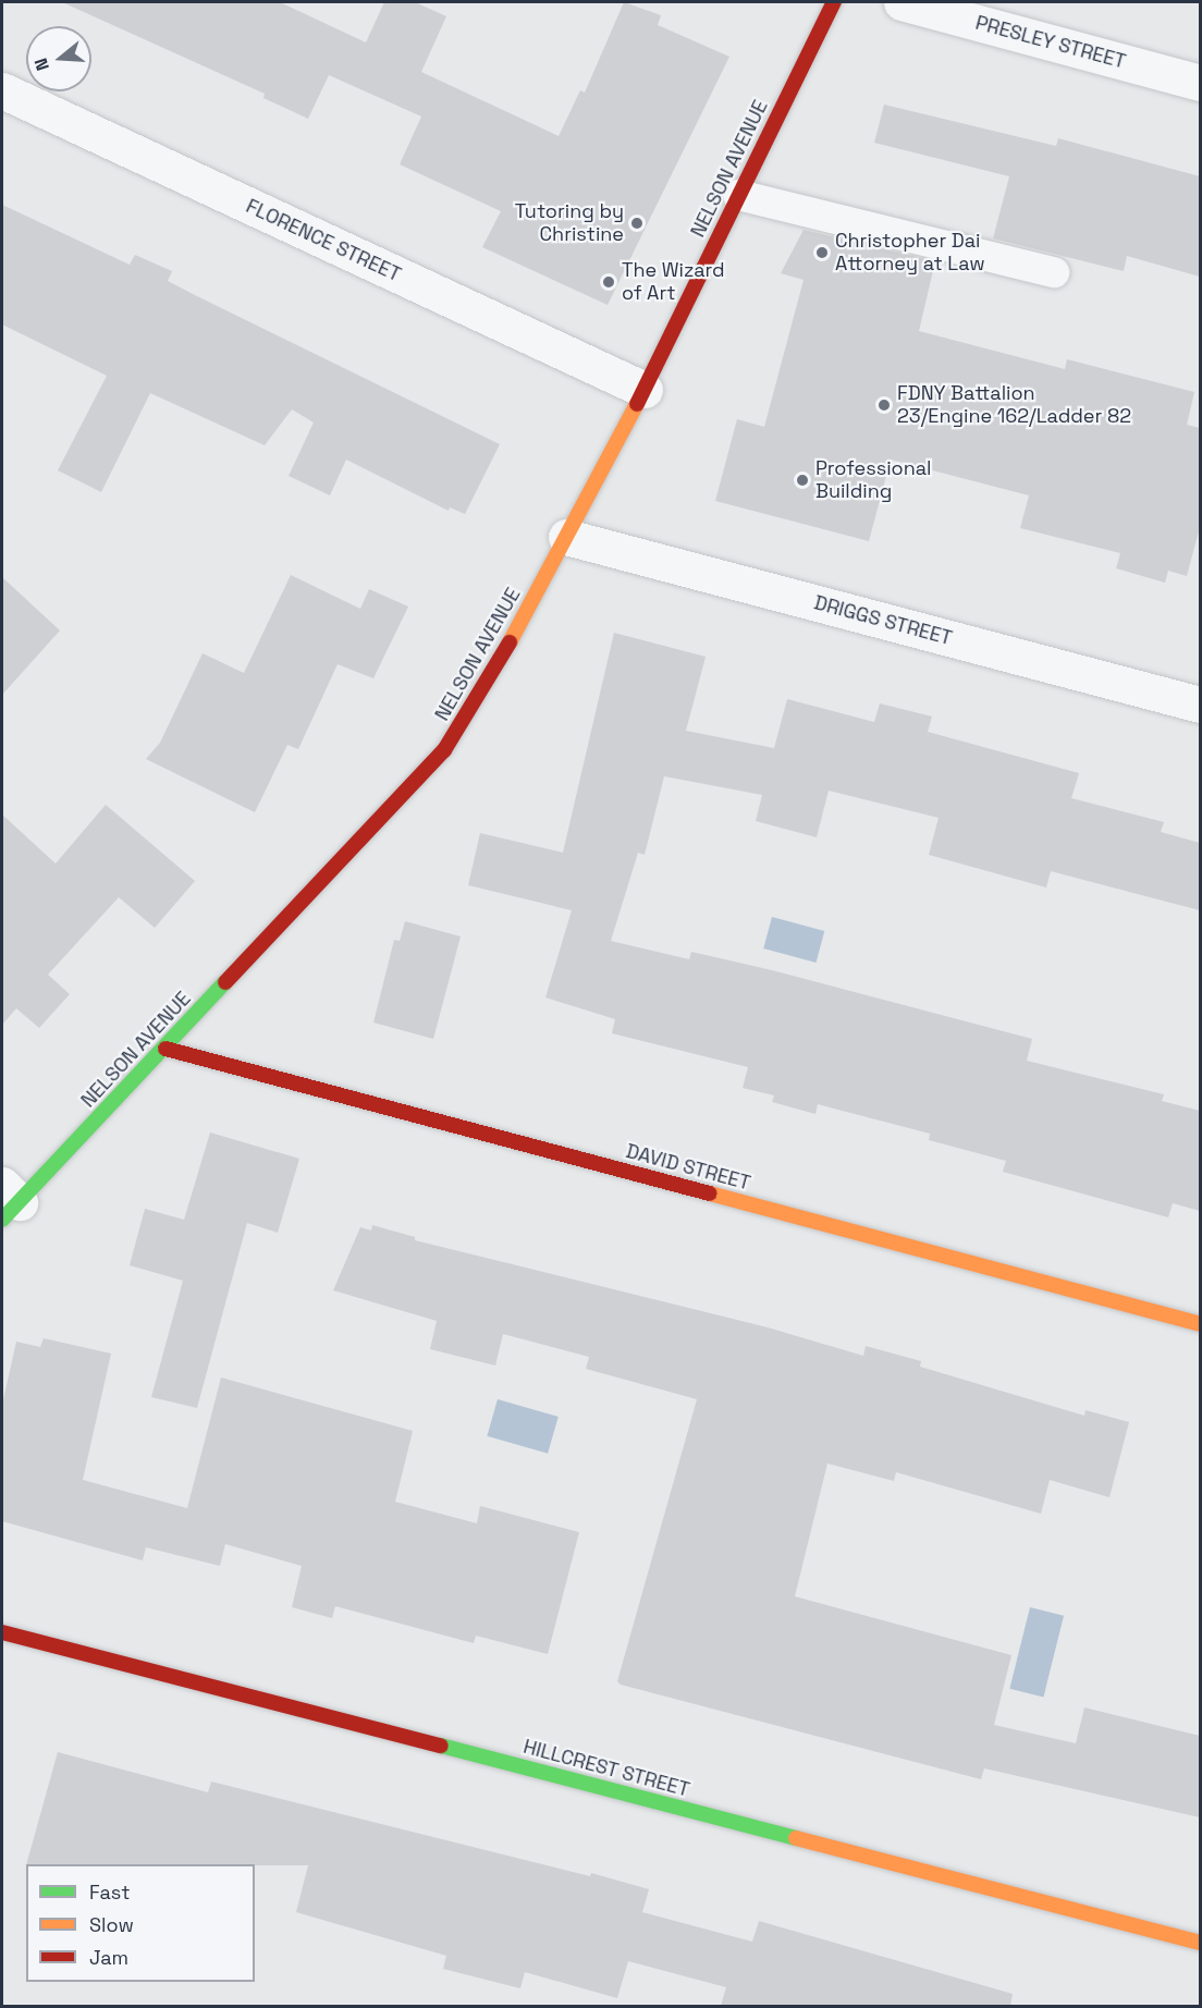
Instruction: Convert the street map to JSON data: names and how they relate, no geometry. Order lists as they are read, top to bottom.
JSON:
{
  "streets": {
    "street": [
      "PRESLEY STREET",
      "NELSON AVENUE",
      "FLORENCE STREET",
      "DRIGGS STREET",
      "DAVID STREET",
      "HILLCREST STREET"
    ]
  },
  "crossings": [
    ["NELSON AVENUE", "FLORENCE STREET"],
    ["NELSON AVENUE", "DRIGGS STREET"],
    ["NELSON AVENUE", "DAVID STREET"]
  ],
  "places": [
    "Tutoring by Christine",
    "Christopher Dai Attorney at Law",
    "The Wizard of Art",
    "FDNY Battalion 23/Engine 162/Ladder 82",
    "Professional Building"
  ],
  "legend": ["Fast", "Slow", "Jam"],
  "north": "left"
}
